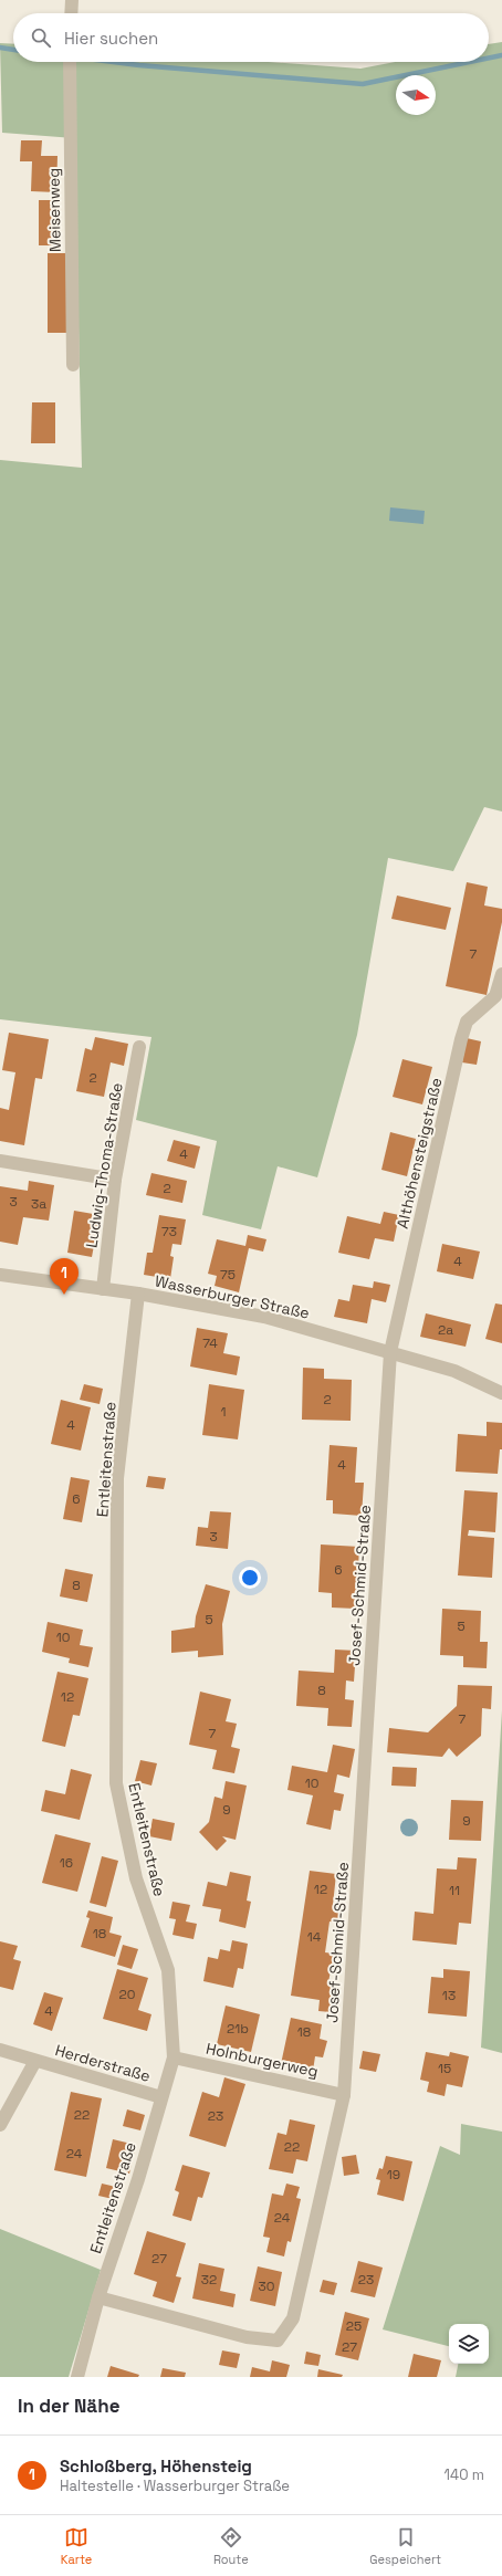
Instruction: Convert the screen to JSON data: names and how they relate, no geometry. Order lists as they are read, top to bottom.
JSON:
{
  "streets": {
    "street": [
      "Meisenweg",
      "Althöhensteigstraße",
      "Ludwig-Thoma-Straße",
      "Wasserburger Straße",
      "Entleitenstraße",
      "Josef-Schmid-Straße",
      "Holnburgerweg",
      "Herderstraße"
    ]
  },
  "crossings": [
    ["Althöhensteigstraße", "Wasserburger Straße"],
    ["Althöhensteigstraße", "Josef-Schmid-Straße"],
    ["Ludwig-Thoma-Straße", "Wasserburger Straße"],
    ["Wasserburger Straße", "Entleitenstraße"],
    ["Wasserburger Straße", "Josef-Schmid-Straße"],
    ["Entleitenstraße", "Josef-Schmid-Straße"],
    ["Entleitenstraße", "Holnburgerweg"],
    ["Entleitenstraße", "Herderstraße"],
    ["Josef-Schmid-Straße", "Holnburgerweg"]
  ],
  "house_numbers": [
    "7",
    "2",
    "4",
    "2",
    "3",
    "3a",
    "73",
    "4",
    "75",
    "2a",
    "74",
    "2",
    "1",
    "4",
    "4",
    "6",
    "3",
    "6",
    "8",
    "5",
    "5",
    "10",
    "8",
    "12",
    "7",
    "7",
    "10",
    "9",
    "9",
    "16",
    "12",
    "11",
    "18",
    "14",
    "20",
    "13",
    "4",
    "21b",
    "18",
    "15",
    "22",
    "23",
    "22",
    "24",
    "19",
    "24",
    "27",
    "32",
    "23",
    "30",
    "25",
    "27"
  ],
  "north": "right",
  "page": {
    "search": "Hier suchen",
    "pins": "1",
    "heading": "In der Nähe",
    "list": [
      {
        "mark": "1",
        "name": "Schloßberg, Höhensteig",
        "note": "Haltestelle · Wasserburger Straße",
        "value": "140 m"
      }
    ],
    "nav": ["Karte", "Route", "Gespeichert"]
  }
}
